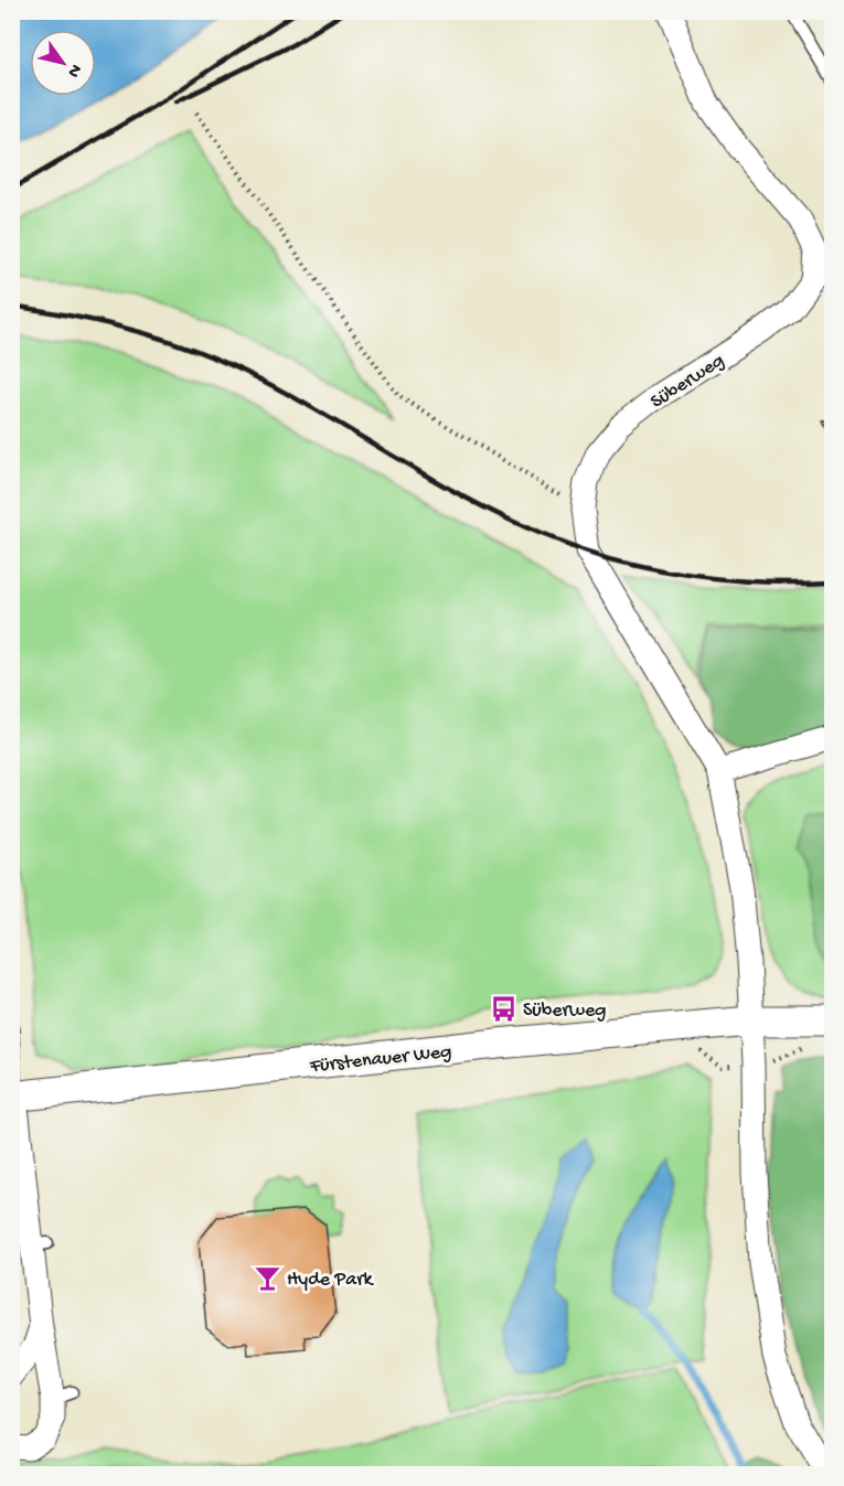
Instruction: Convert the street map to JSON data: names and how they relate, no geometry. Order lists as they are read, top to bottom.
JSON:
{
  "streets": {
    "street": ["Süberweg", "Fürstenauer Weg"]
  },
  "crossings": [
    ["Süberweg", "Fürstenauer Weg"]
  ],
  "places": {
    "bus stop": ["Süberweg"],
    "bar": ["Hyde Park"]
  },
  "north": "bottom right"
}
